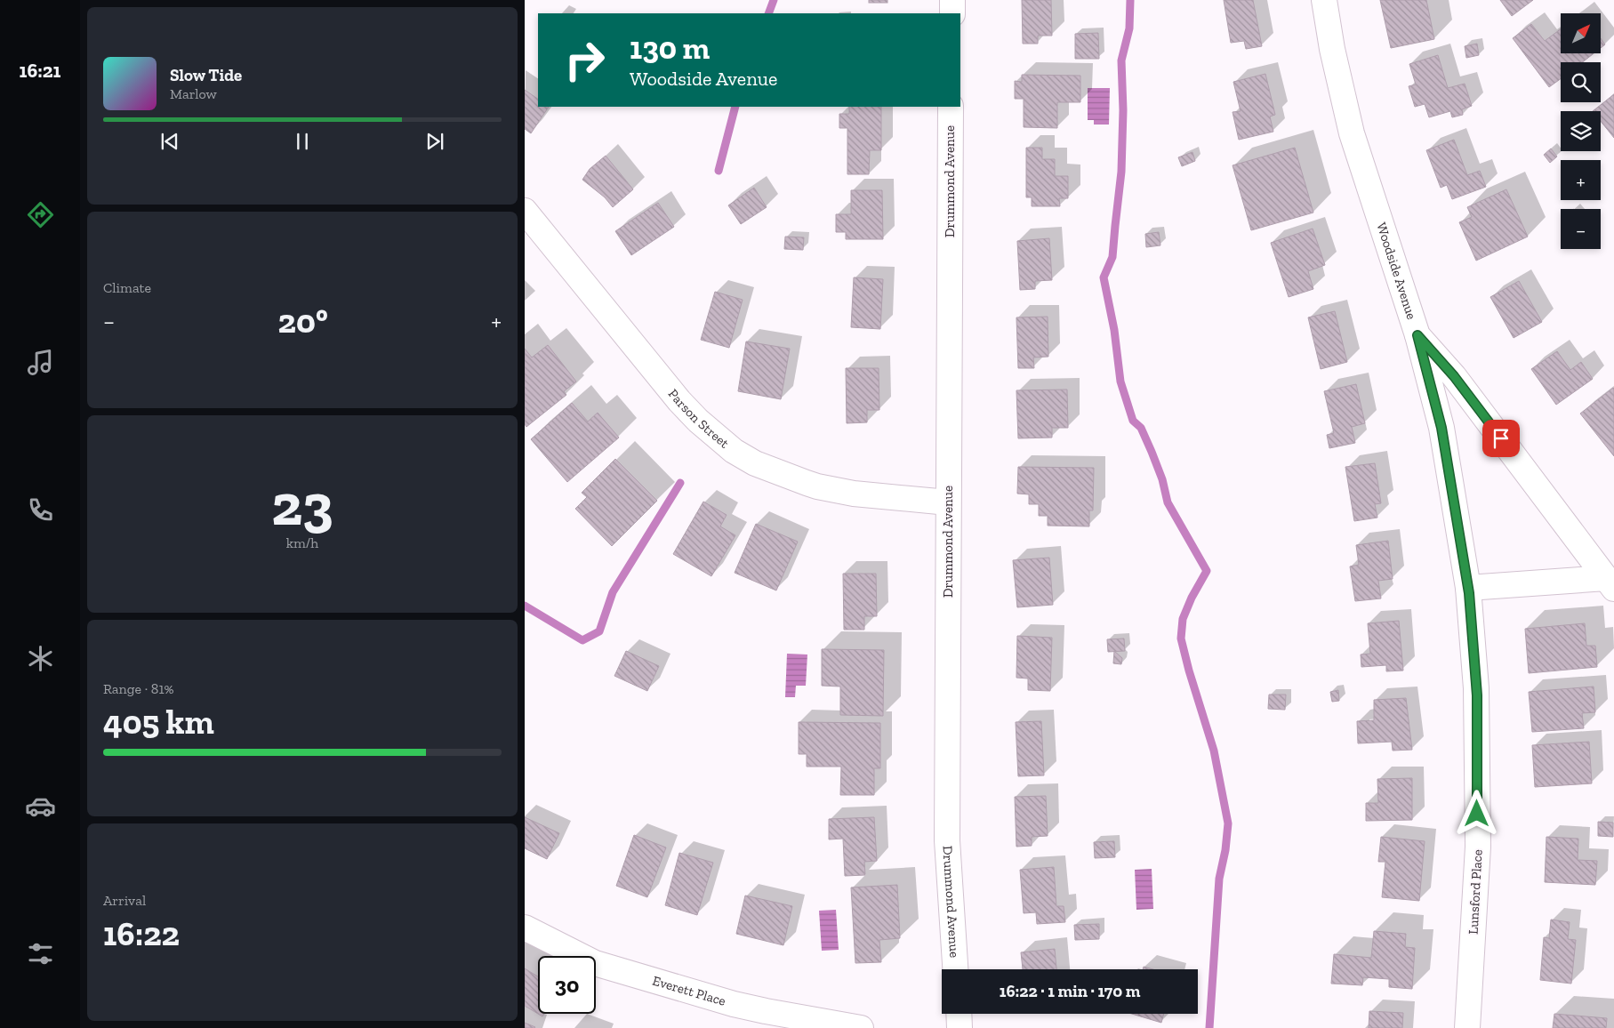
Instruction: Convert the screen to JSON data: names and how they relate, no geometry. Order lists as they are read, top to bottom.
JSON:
{
  "streets": {
    "street": [
      "Drummond Avenue",
      "Woodside Avenue",
      "Parson Street",
      "Lunsford Place",
      "Everett Place"
    ]
  },
  "crossings": [
    ["Drummond Avenue", "Parson Street"],
    ["Woodside Avenue", "Lunsford Place"]
  ],
  "north": "top right",
  "page": {
    "tabs": "16:21",
    "map_buttons": ["+", "−"],
    "turn": ["130 m", "Woodside Avenue"],
    "song": ["Slow Tide", "Marlow"],
    "tile": [
      "Climate",
      ["23", "km/h"],
      ["Range · 81%", "405 km"],
      ["Arrival", "16:22"]
    ],
    "heat": ["−", "20°", "+"],
    "limit": "30",
    "trip": "16:22 · 1 min · 170 m"
  }
}
